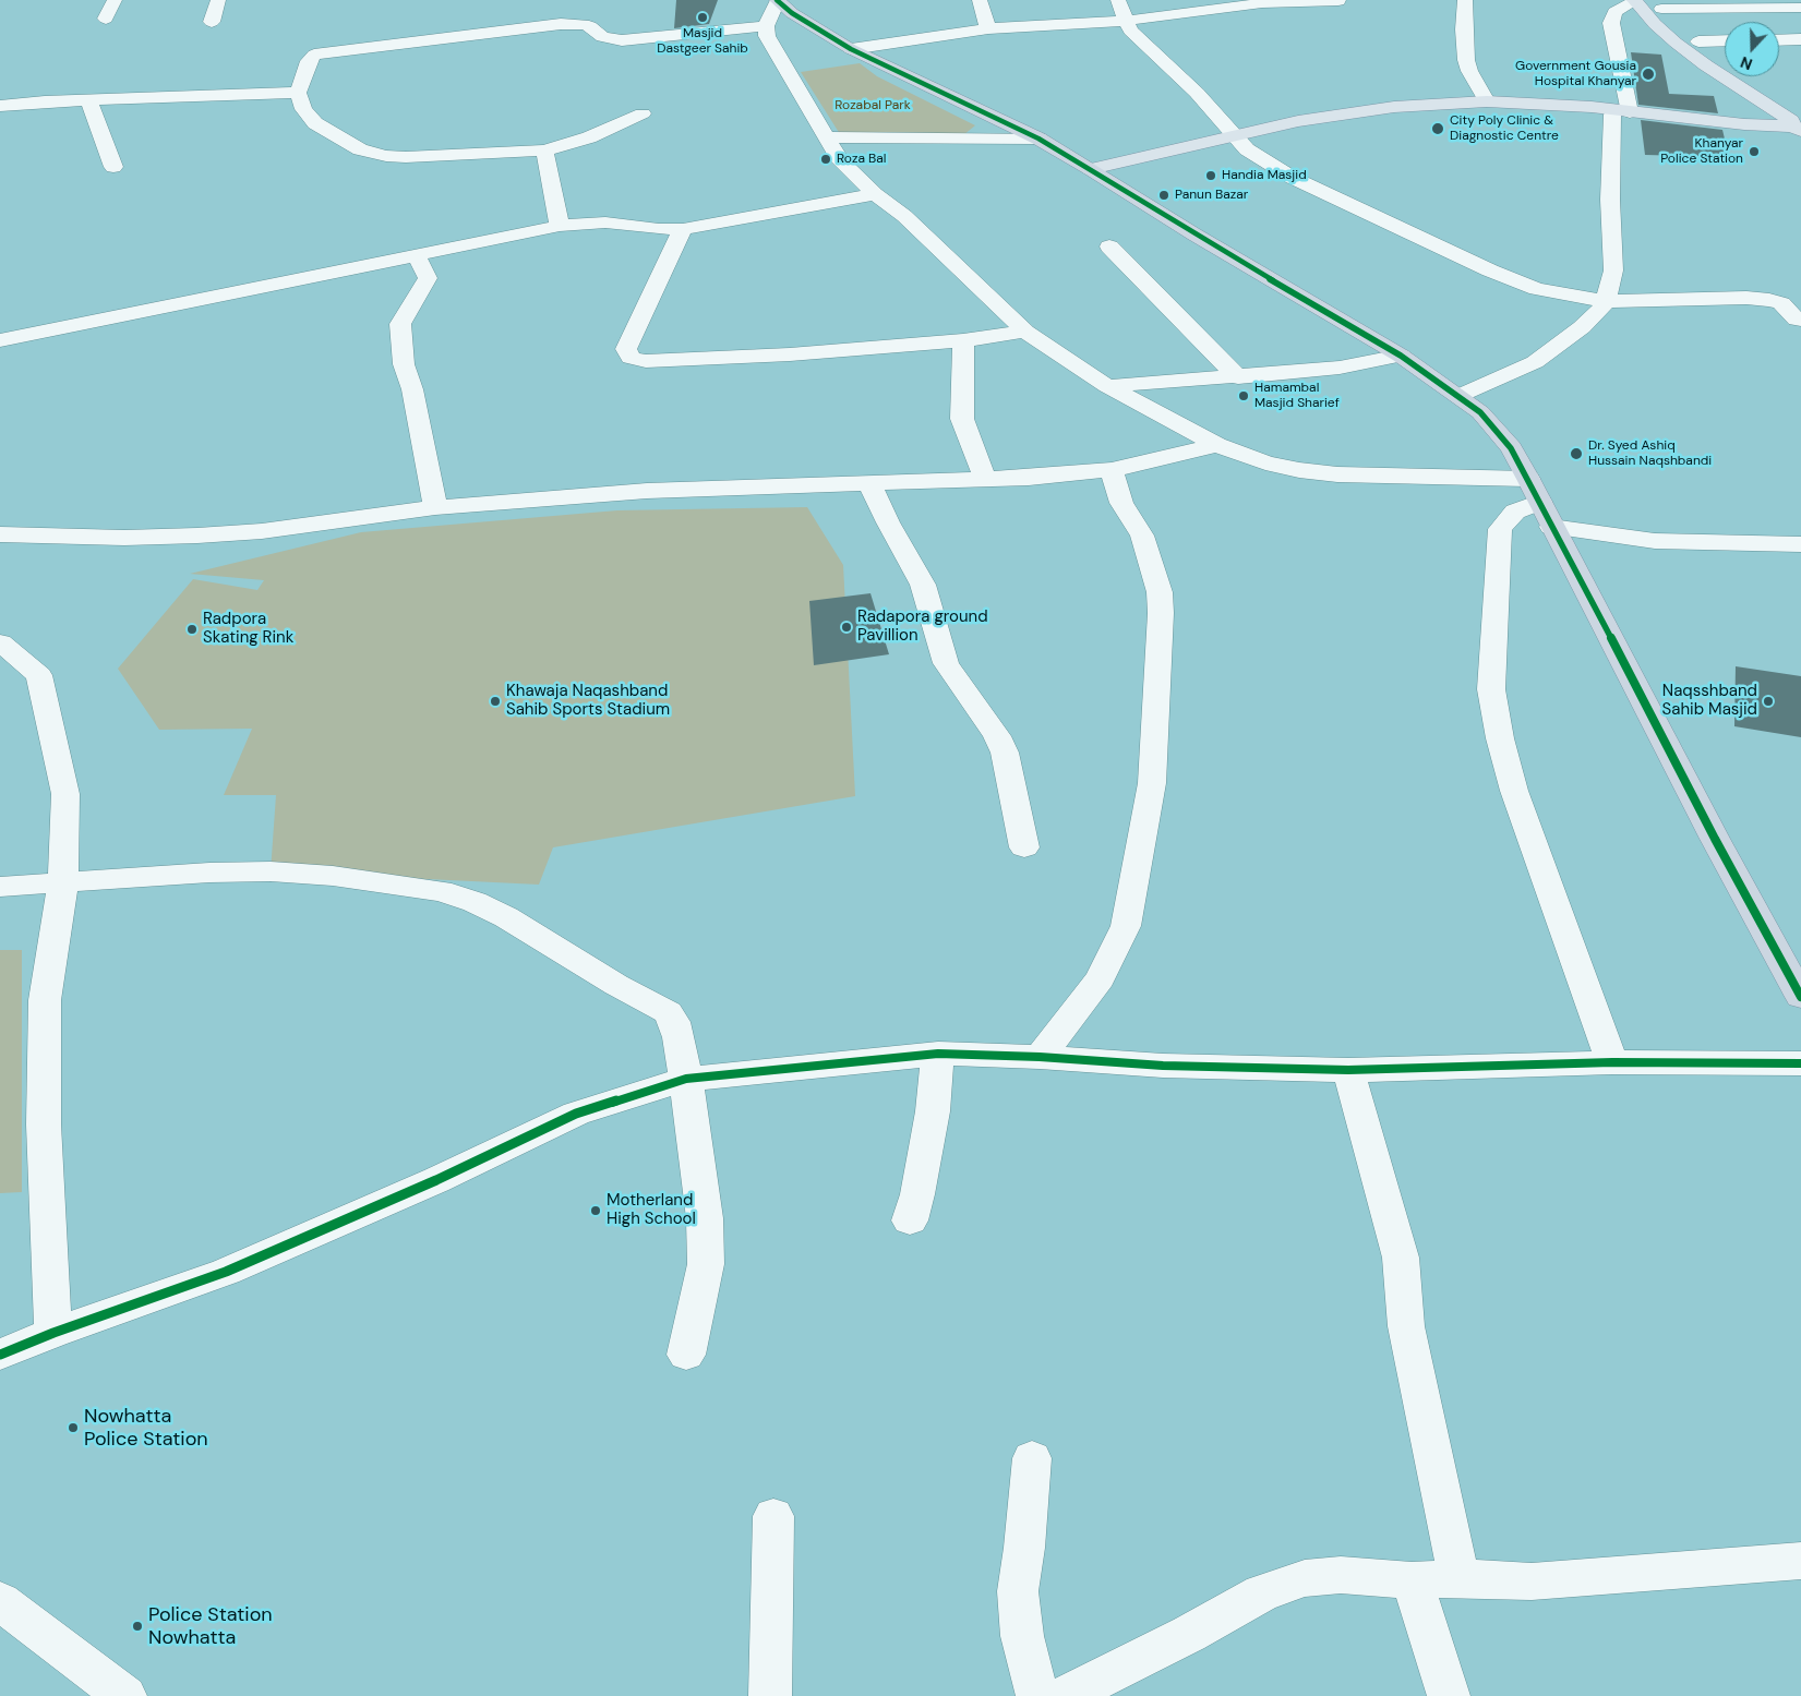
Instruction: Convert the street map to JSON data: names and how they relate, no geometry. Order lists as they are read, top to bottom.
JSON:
{
  "parks": ["Rozabal Park"],
  "places": [
    "Masjid Dastgeer Sahib",
    "Government Gousia Hospital Khanyar",
    "City Poly Clinic & Diagnostic Centre",
    "Khanyar Police Station",
    "Roza Bal",
    "Handia Masjid",
    "Panun Bazar",
    "Hamambal Masjid Sharief",
    "Dr. Syed Ashiq Hussain Naqshbandi",
    "Radapora ground Pavillion",
    "Radpora Skating Rink",
    "Khawaja Naqashband Sahib Sports Stadium",
    "Naqsshband Sahib Masjid",
    "Motherland High School",
    "Nowhatta Police Station",
    "Police Station Nowhatta"
  ],
  "north": "bottom"
}
